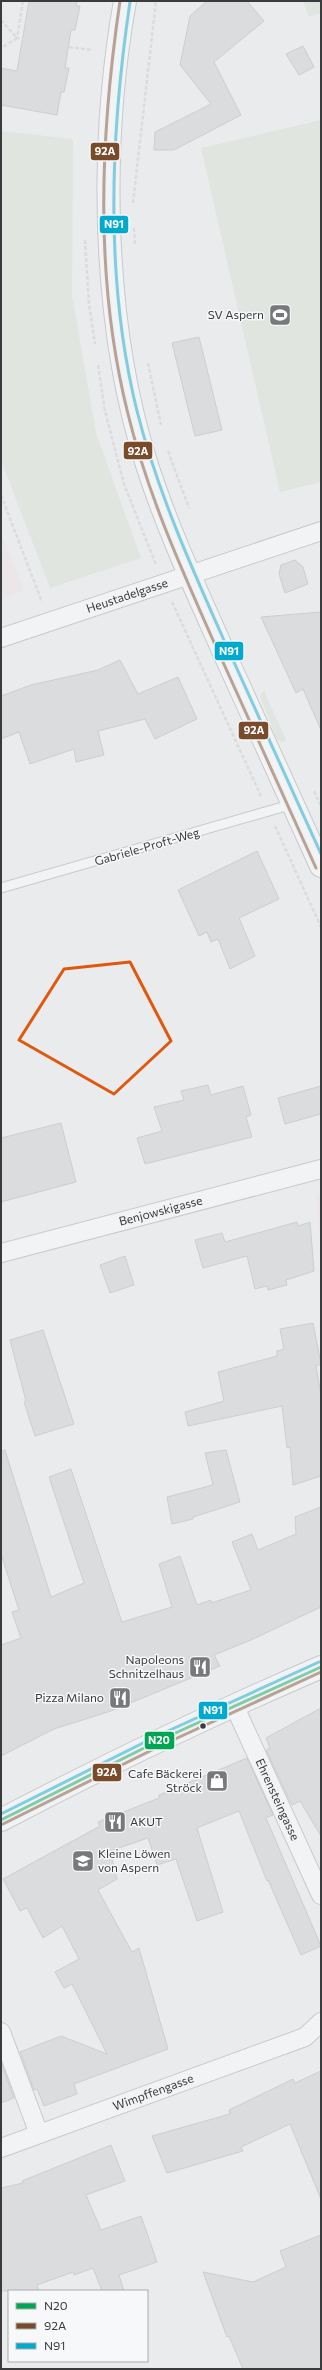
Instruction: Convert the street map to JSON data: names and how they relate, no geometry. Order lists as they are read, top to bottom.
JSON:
{
  "streets": {
    "street": [
      "Heustadelgasse",
      "Benjowskigasse",
      "Ehrensteingasse",
      "Wimpffengasse"
    ],
    "lane": ["Gabriele-Proft-Weg"]
  },
  "places": {
    "sports": ["SV Aspern"],
    "restaurant": ["Napoleons Schnitzelhaus", "Pizza Milano", "AKUT"],
    "shop": ["Cafe Bäckerei Ströck"],
    "school or university": ["Kleine Löwen von Aspern"]
  },
  "lines": ["transit line 92A", "transit line N91", "transit line N20"],
  "legend": ["N20", "92A", "N91"]
}
